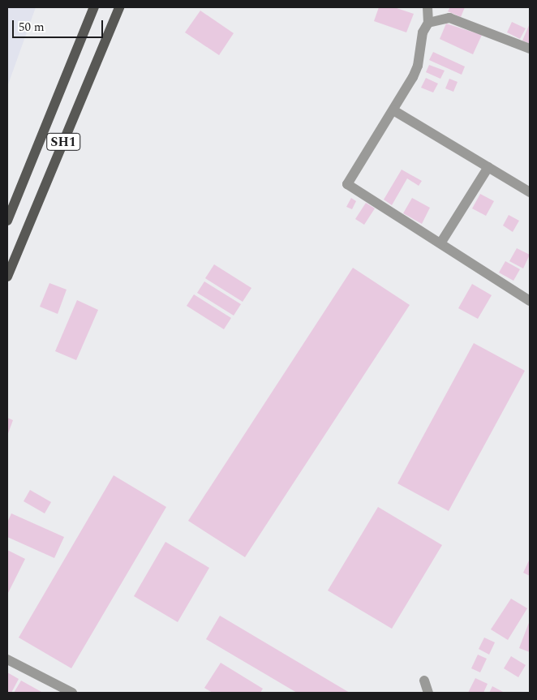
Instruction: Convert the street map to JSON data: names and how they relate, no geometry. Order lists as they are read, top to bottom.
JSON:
{
  "streets": {
    "main road": ["SH1"]
  },
  "scale_bar": "50 m"
}
